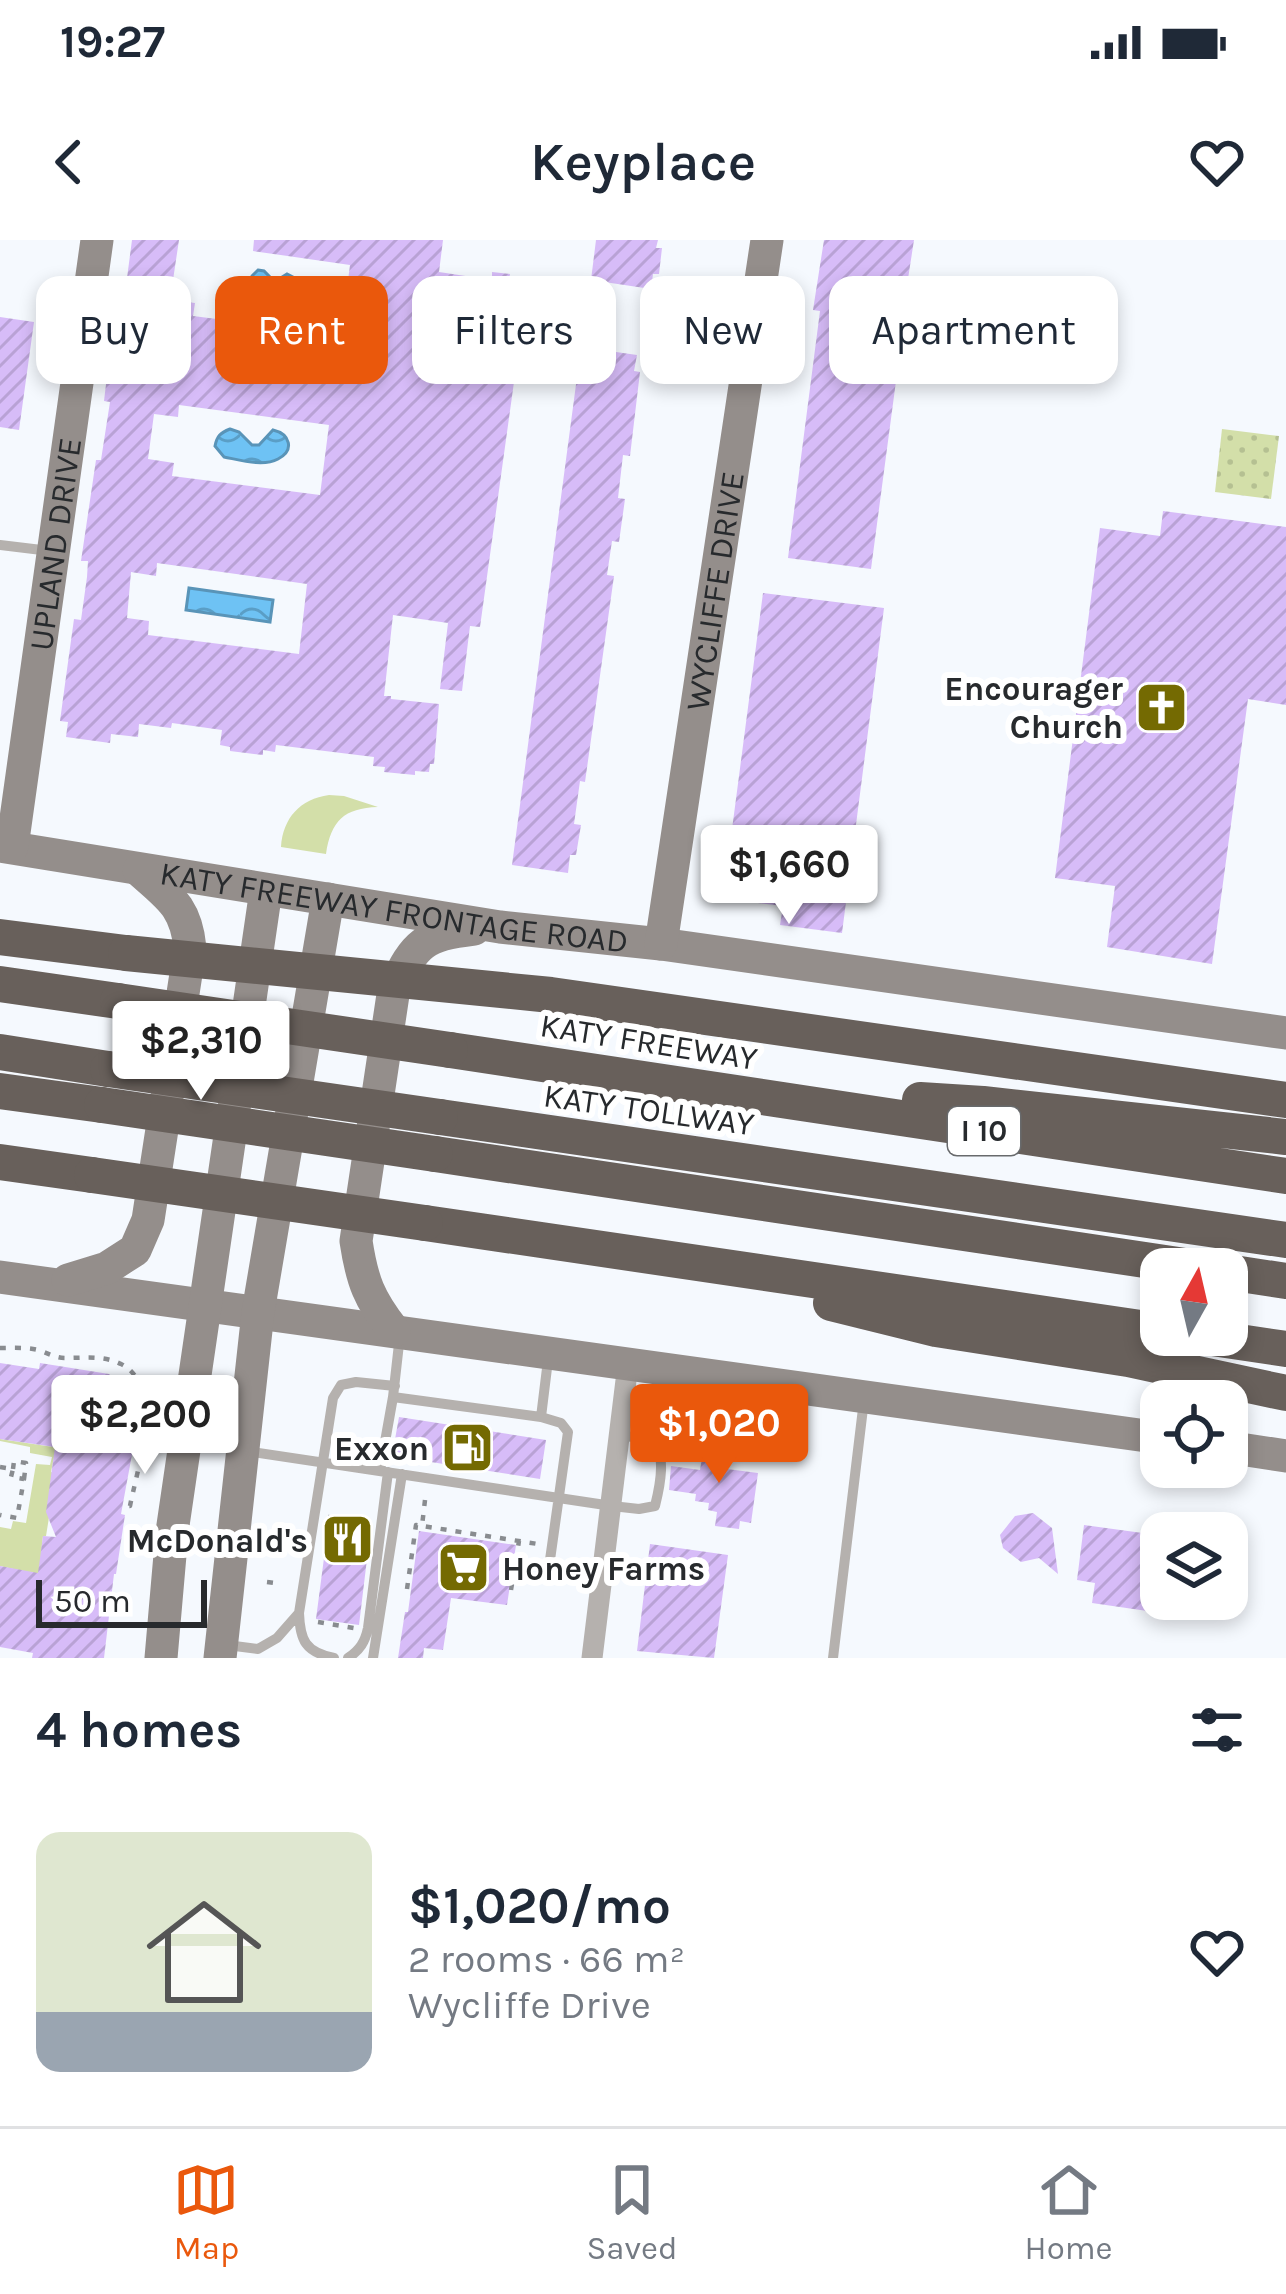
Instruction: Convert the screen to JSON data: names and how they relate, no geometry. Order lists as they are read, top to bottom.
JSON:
{
  "streets": {
    "highway": ["KATY FREEWAY", "KATY TOLLWAY", "I 10"],
    "main road": ["UPLAND DRIVE", "WYCLIFFE DRIVE", "KATY FREEWAY FRONTAGE ROAD"]
  },
  "crossings": [
    ["UPLAND DRIVE", "KATY FREEWAY FRONTAGE ROAD"],
    ["WYCLIFFE DRIVE", "KATY FREEWAY FRONTAGE ROAD"]
  ],
  "places": {
    "church": ["Encourager Church"],
    "fuel station": ["Exxon"],
    "restaurant": ["McDonald's"],
    "supermarket": ["Honey Farms"]
  },
  "scale_bar": "50 m",
  "north": "top",
  "page": {
    "status": "19:27",
    "header": "Keyplace",
    "chip": [
      "Buy",
      "Rent",
      "Filters",
      "New",
      "Apartment"
    ],
    "price": [
      "$1,660",
      "$2,310",
      "$2,200",
      "$1,020"
    ],
    "scale": "50 m",
    "heading": "4 homes",
    "list": [
      {
        "name": "$1,020/mo",
        "note": "2 rooms · 66 m² · Wycliffe Drive"
      }
    ],
    "tabs": ["Map", "Saved", "Home"]
  }
}
